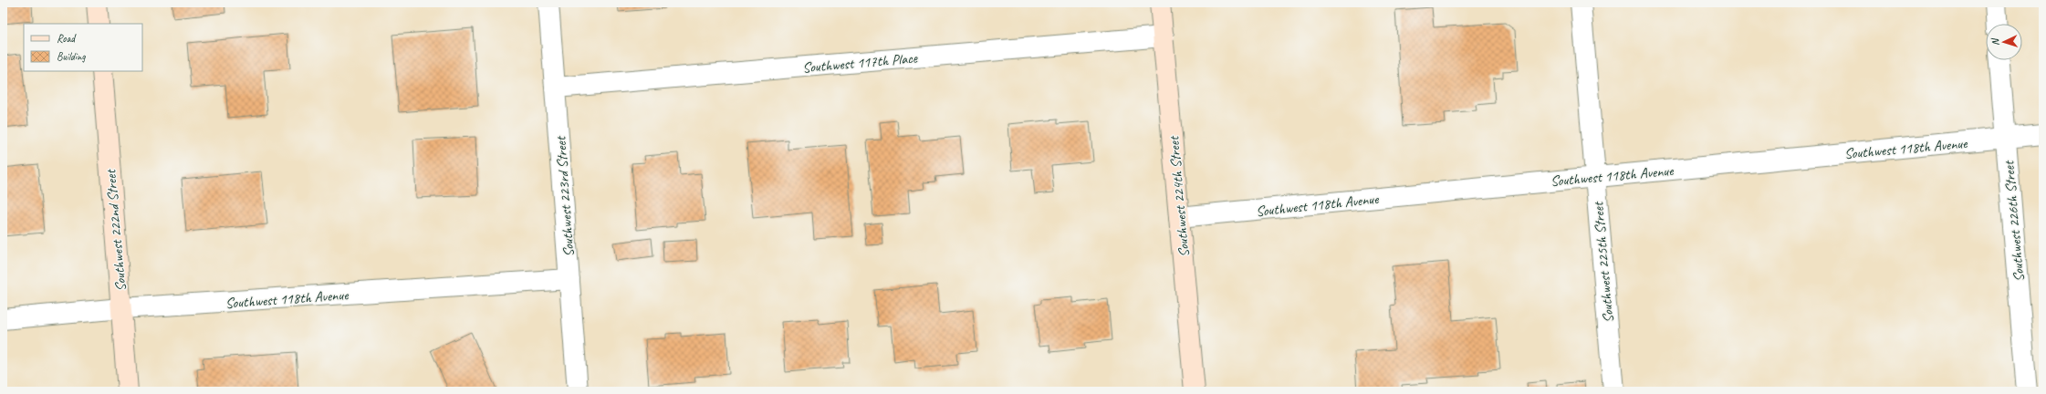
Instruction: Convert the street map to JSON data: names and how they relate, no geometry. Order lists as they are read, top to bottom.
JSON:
{
  "streets": {
    "street": [
      "Southwest 117th Place",
      "Southwest 118th Avenue",
      "Southwest 223rd Street",
      "Southwest 224th Street",
      "Southwest 226th Street",
      "Southwest 222nd Street",
      "Southwest 225th Street"
    ]
  },
  "crossings": [
    ["Southwest 117th Place", "Southwest 223rd Street"],
    ["Southwest 117th Place", "Southwest 224th Street"],
    ["Southwest 118th Avenue", "Southwest 223rd Street"],
    ["Southwest 118th Avenue", "Southwest 224th Street"],
    ["Southwest 118th Avenue", "Southwest 226th Street"],
    ["Southwest 118th Avenue", "Southwest 222nd Street"],
    ["Southwest 118th Avenue", "Southwest 225th Street"]
  ],
  "legend": ["Road", "Building"],
  "north": "left"
}
